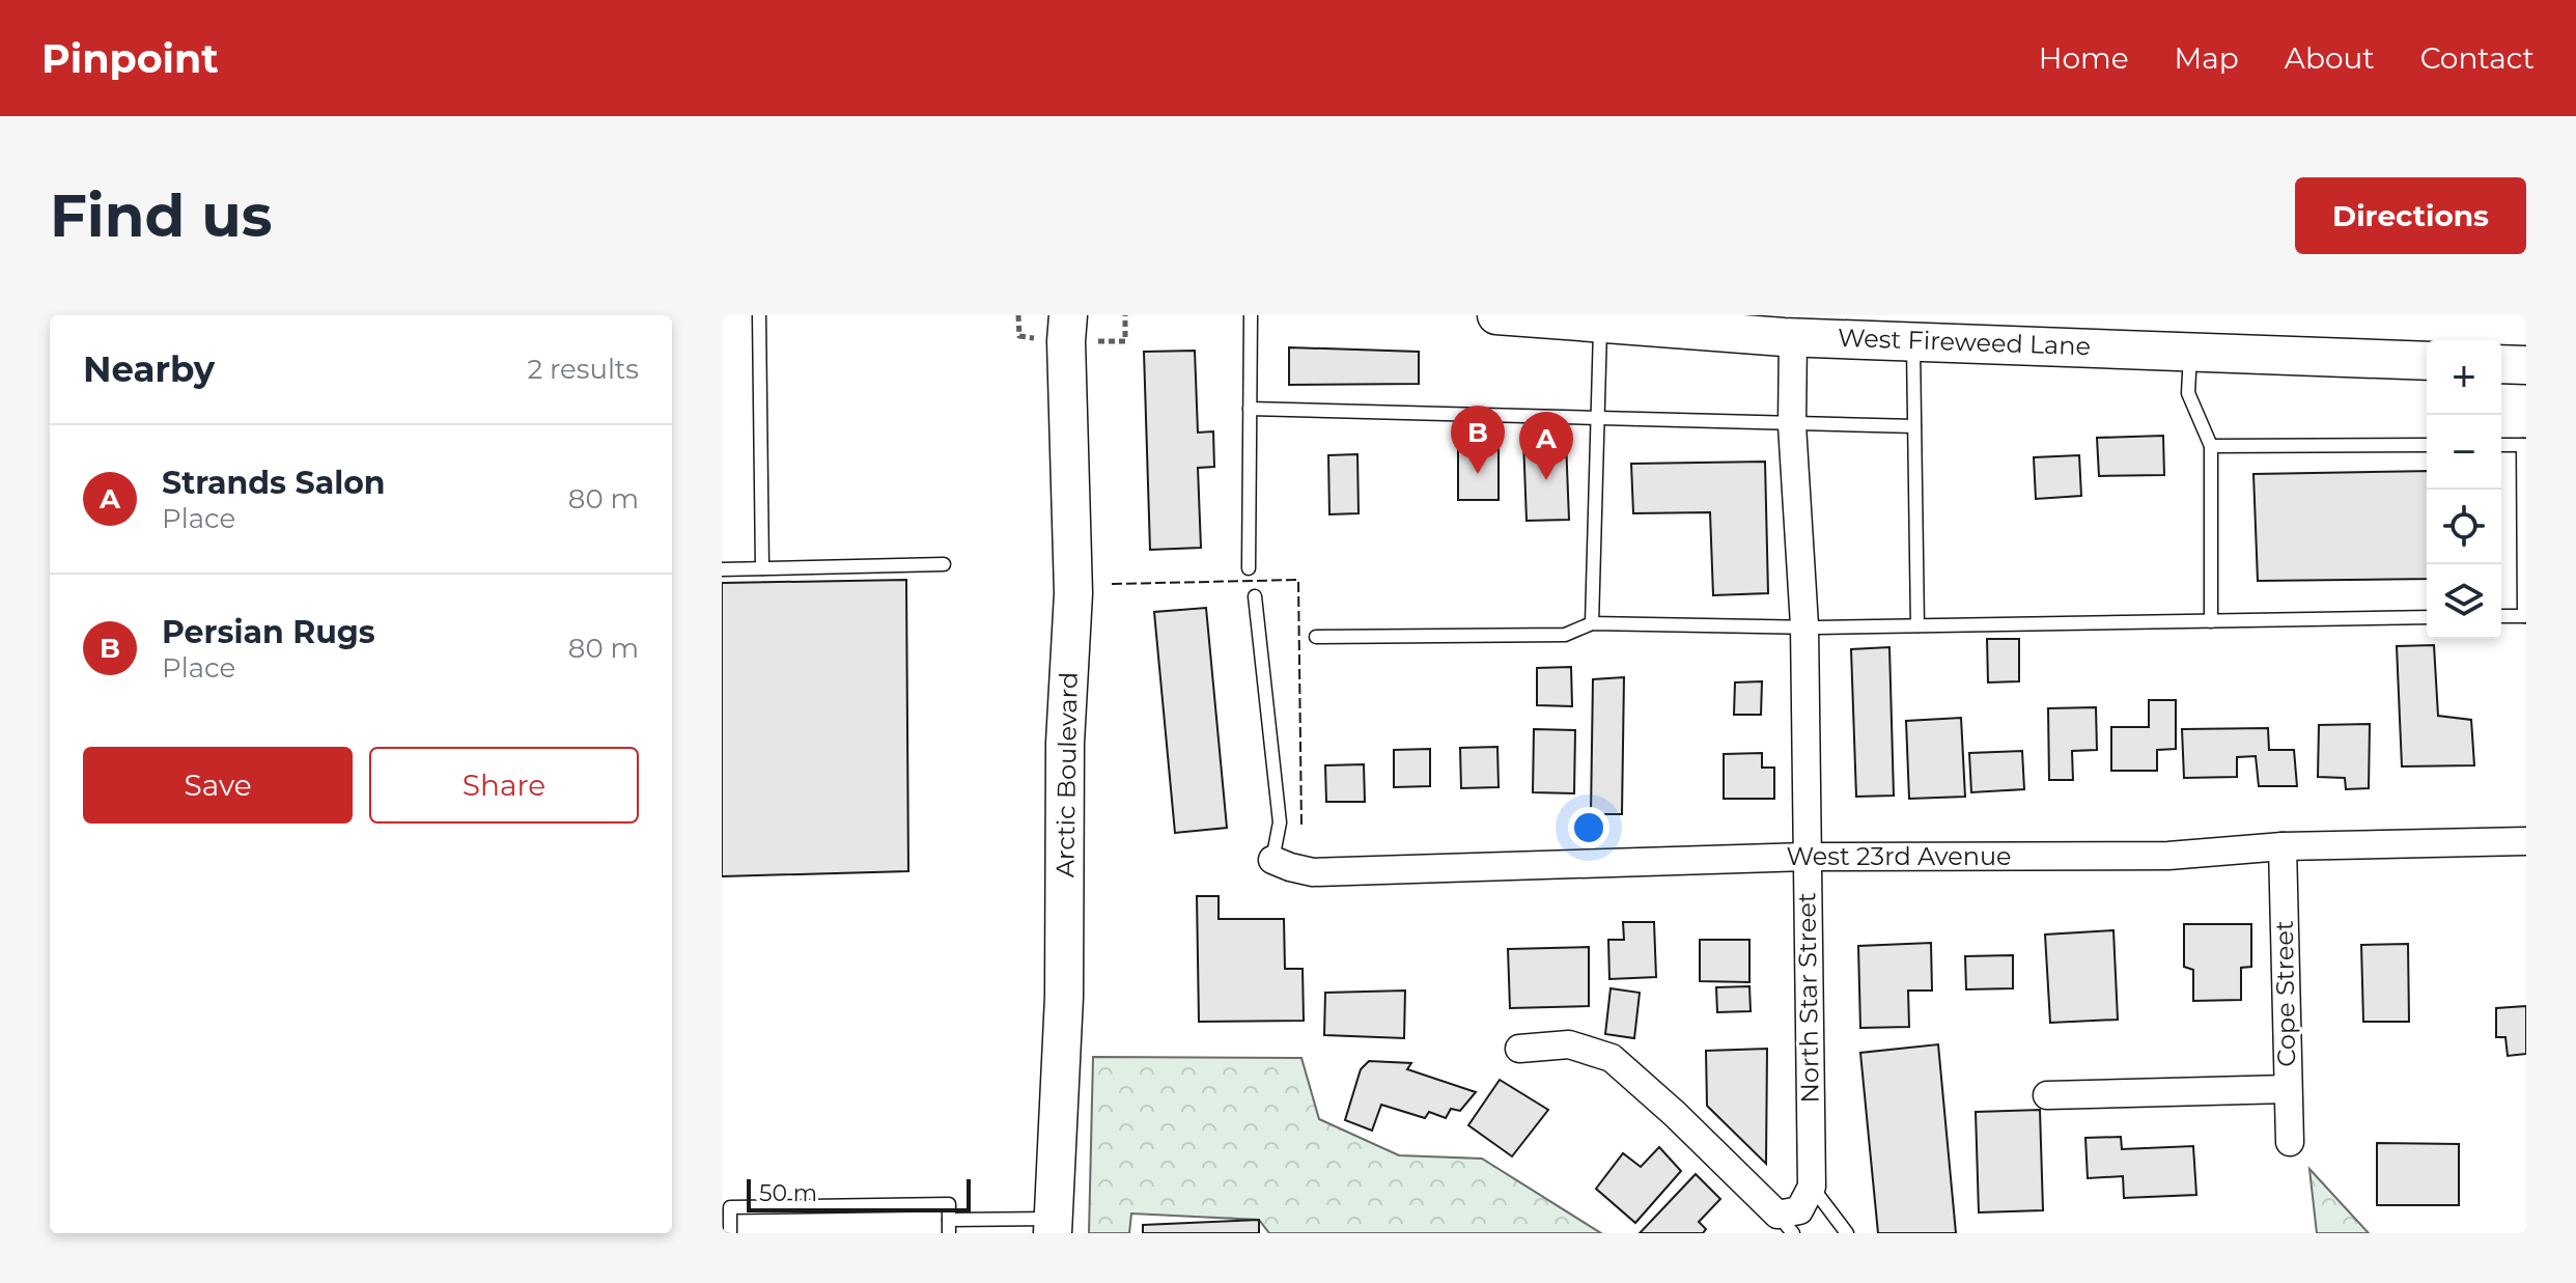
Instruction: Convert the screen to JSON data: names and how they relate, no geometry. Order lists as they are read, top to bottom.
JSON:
{
  "streets": {
    "main road": ["West Fireweed Lane", "Arctic Boulevard"],
    "street": ["West 23rd Avenue", "Cope Street", "North Star Street"]
  },
  "crossings": [
    ["West Fireweed Lane", "North Star Street"],
    ["West 23rd Avenue", "Cope Street"],
    ["West 23rd Avenue", "North Star Street"]
  ],
  "scale_bar": "50 m",
  "page": {
    "header": "Pinpoint",
    "nav": [
      "Home",
      "Map",
      "About",
      "Contact"
    ],
    "buttons": [
      "Directions",
      ["Save", "Share"]
    ],
    "title": "Find us",
    "heading": ["Nearby", "2 results"],
    "map_buttons": ["+", "−"],
    "pins": ["B", "A"],
    "list": [
      {
        "mark": "A",
        "name": "Strands Salon",
        "note": "Place",
        "value": "80 m"
      },
      {
        "mark": "B",
        "name": "Persian Rugs",
        "note": "Place",
        "value": "80 m"
      }
    ],
    "scale": "50 m"
  }
}
